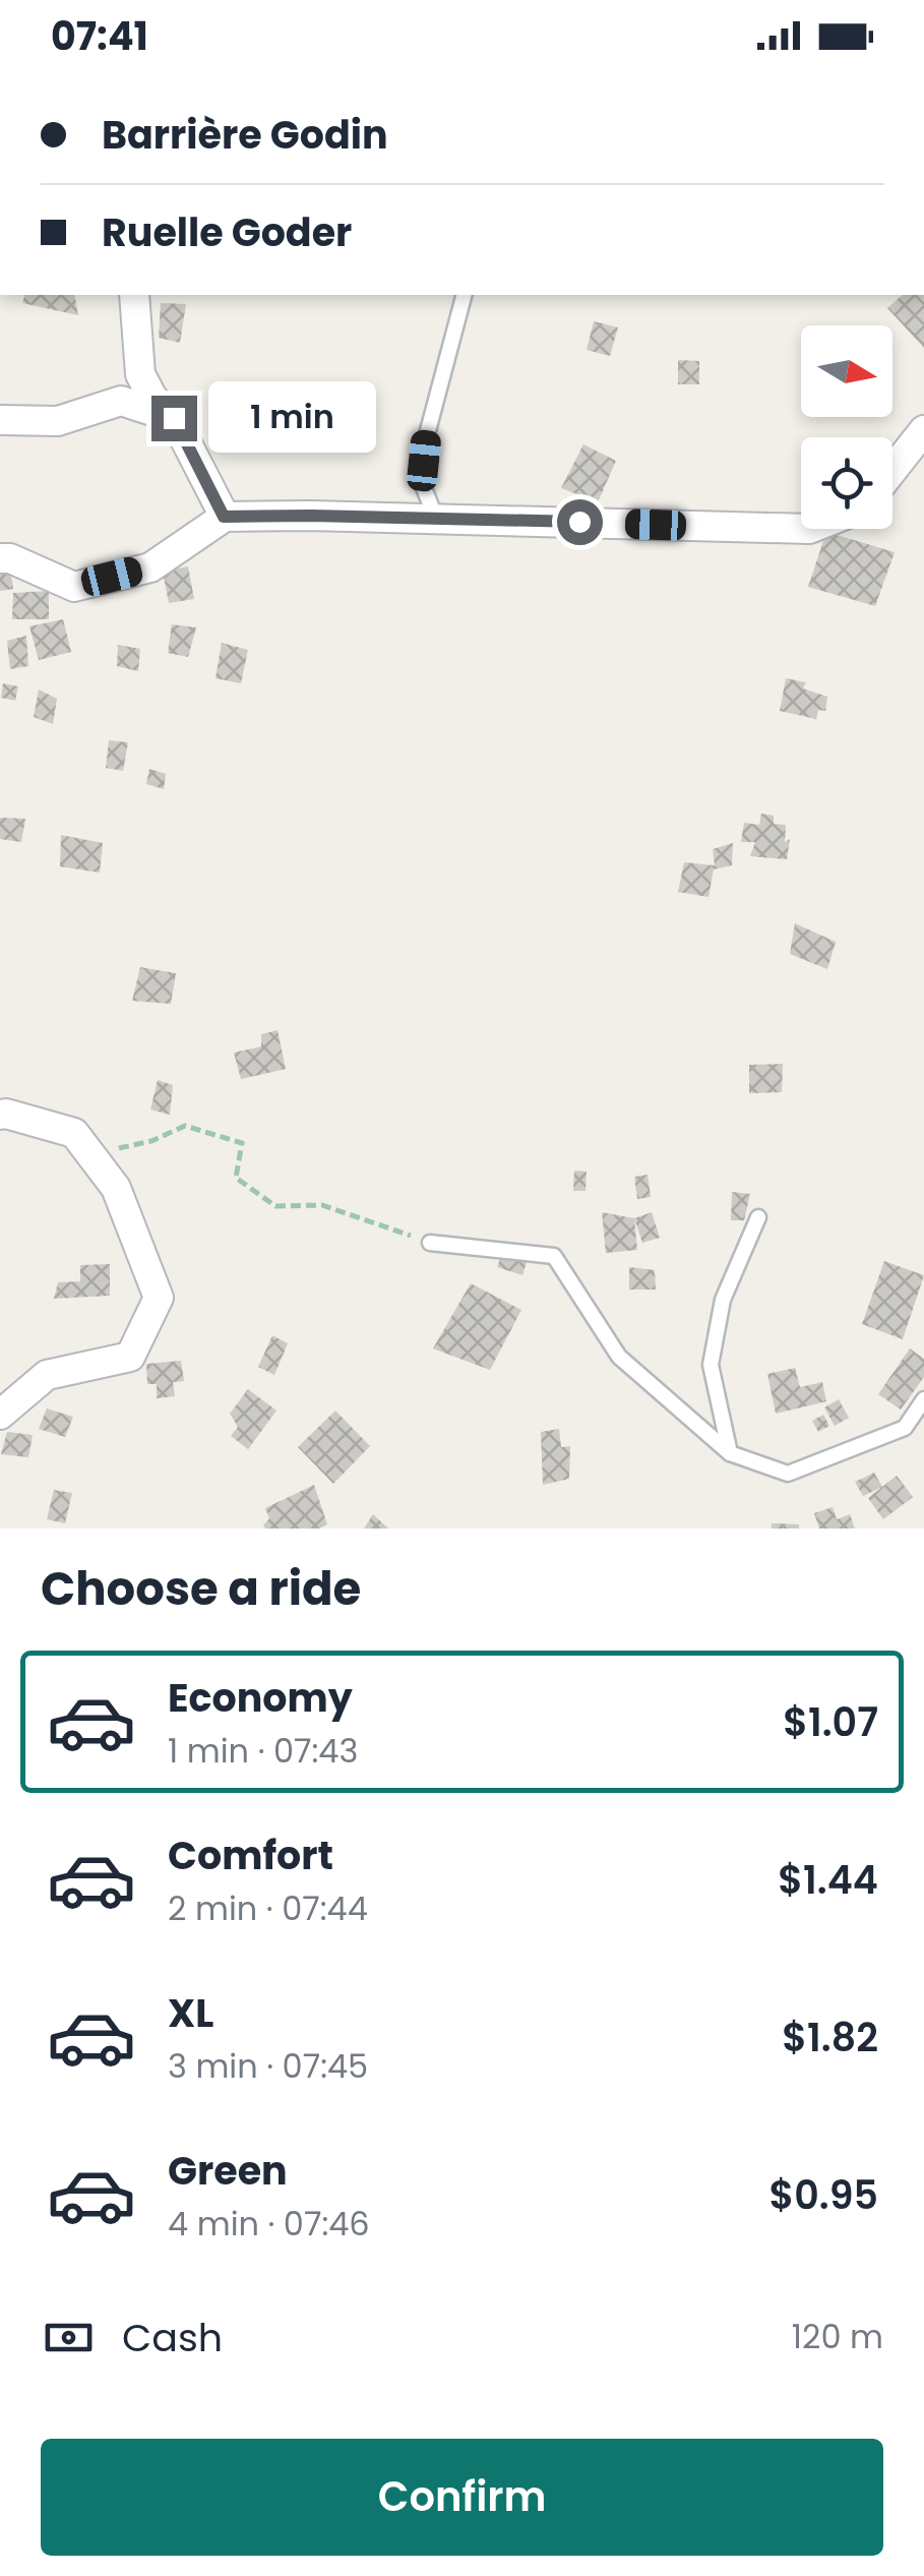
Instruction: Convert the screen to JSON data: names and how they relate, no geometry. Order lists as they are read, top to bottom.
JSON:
{
  "north": "right",
  "page": {
    "status": "07:41",
    "banner": ["Barrière Godin", "Ruelle Goder"],
    "bubble": "1 min",
    "heading": "Choose a ride",
    "list": [
      {
        "name": "Economy",
        "note": "1 min · 07:43",
        "value": "$1.07"
      },
      {
        "name": "Comfort",
        "note": "2 min · 07:44",
        "value": "$1.44"
      },
      {
        "name": "XL",
        "note": "3 min · 07:45",
        "value": "$1.82"
      },
      {
        "name": "Green",
        "note": "4 min · 07:46",
        "value": "$0.95"
      }
    ],
    "pay": ["Cash", "120 m"],
    "buttons": "Confirm"
  }
}
